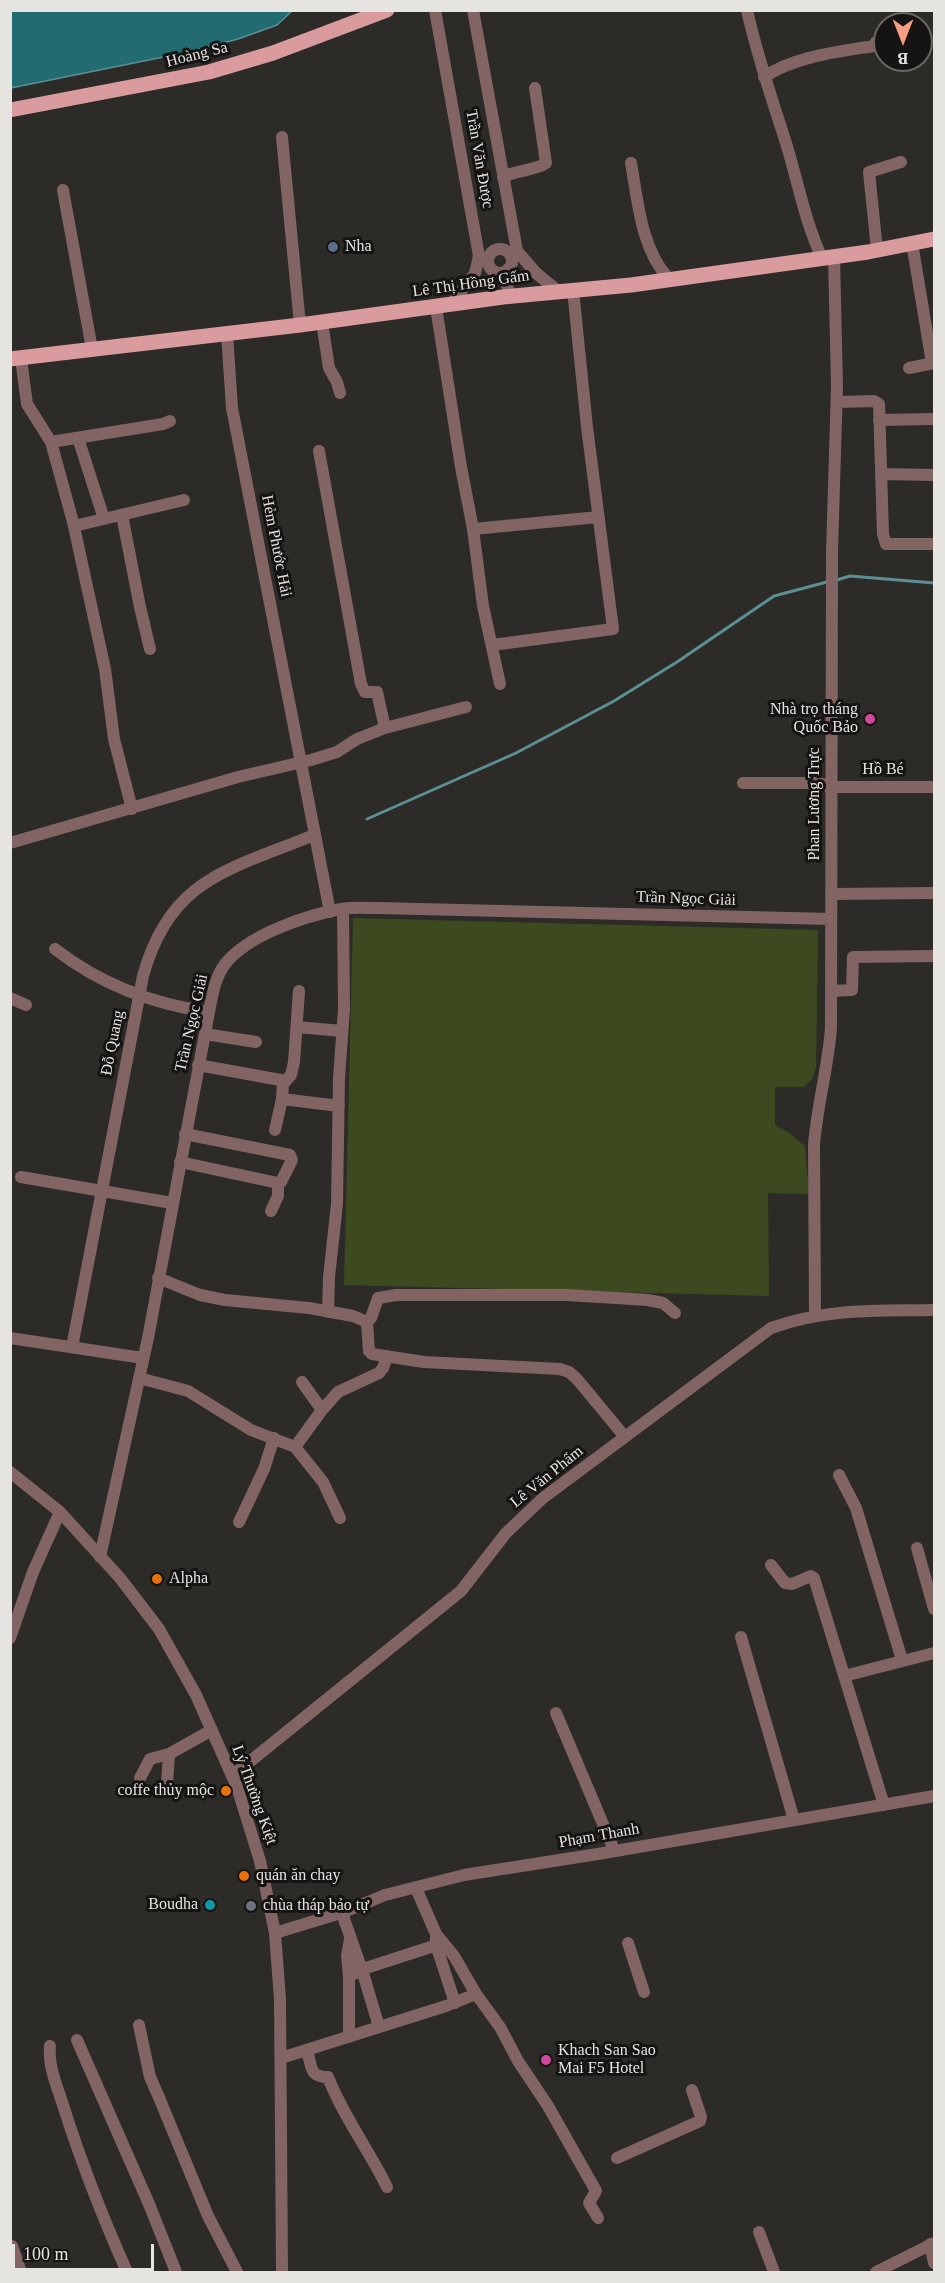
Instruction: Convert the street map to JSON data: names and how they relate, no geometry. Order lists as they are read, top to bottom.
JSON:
{
  "streets": {
    "main road": ["Hoàng Sa", "Lê Thị Hồng Gấm"],
    "street": [
      "Trần Văn Được",
      "Hẻm Phước Hải",
      "Hồ Bé",
      "Phan Lương Trực",
      "Trần Ngọc Giải",
      "Đỗ Quang",
      "Lê Văn Phẩm",
      "Lý Thường Kiệt",
      "Phạm Thanh"
    ]
  },
  "crossings": [
    ["Trần Văn Được", "Lê Thị Hồng Gấm"],
    ["Lê Thị Hồng Gấm", "Hẻm Phước Hải"],
    ["Lê Thị Hồng Gấm", "Phan Lương Trực"],
    ["Hẻm Phước Hải", "Trần Ngọc Giải"],
    ["Hẻm Phước Hải", "Đỗ Quang"],
    ["Hồ Bé", "Phan Lương Trực"],
    ["Phan Lương Trực", "Trần Ngọc Giải"],
    ["Phan Lương Trực", "Lê Văn Phẩm"],
    ["Trần Ngọc Giải", "Lý Thường Kiệt"],
    ["Lê Văn Phẩm", "Lý Thường Kiệt"],
    ["Lý Thường Kiệt", "Phạm Thanh"]
  ],
  "places": [
    "Nha",
    "Nhà trọ tháng Quốc Bảo",
    "Alpha",
    "coffe thủy mộc",
    "quán ăn chay",
    "Boudha",
    "chùa tháp bảo tự",
    "Khach San Sao Mai F5 Hotel"
  ],
  "scale_bar": "100 m",
  "north": "bottom"
}
